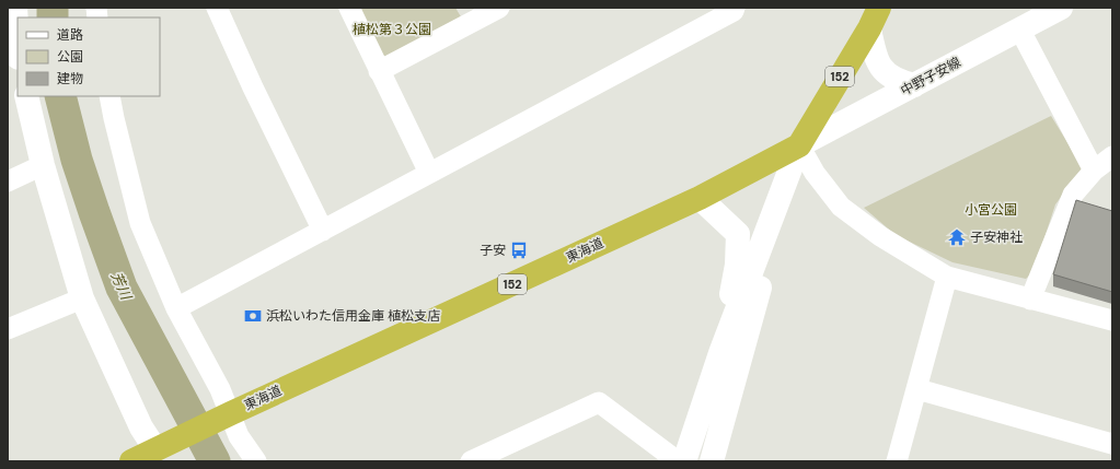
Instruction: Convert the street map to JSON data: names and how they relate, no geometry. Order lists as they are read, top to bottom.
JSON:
{
  "streets": {
    "highway": ["152", "東海道"],
    "street": ["中野子安線"]
  },
  "crossings": [
    ["152", "中野子安線"],
    ["152", "東海道"],
    ["中野子安線", "東海道"]
  ],
  "water": ["芳川"],
  "parks": ["植松第３公園", "小宮公園"],
  "places": {
    "temple": ["子安神社"],
    "bus stop": ["子安"],
    "bank": ["浜松いわた信用金庫 植松支店"]
  },
  "legend": ["道路", "公園", "建物"]
}
